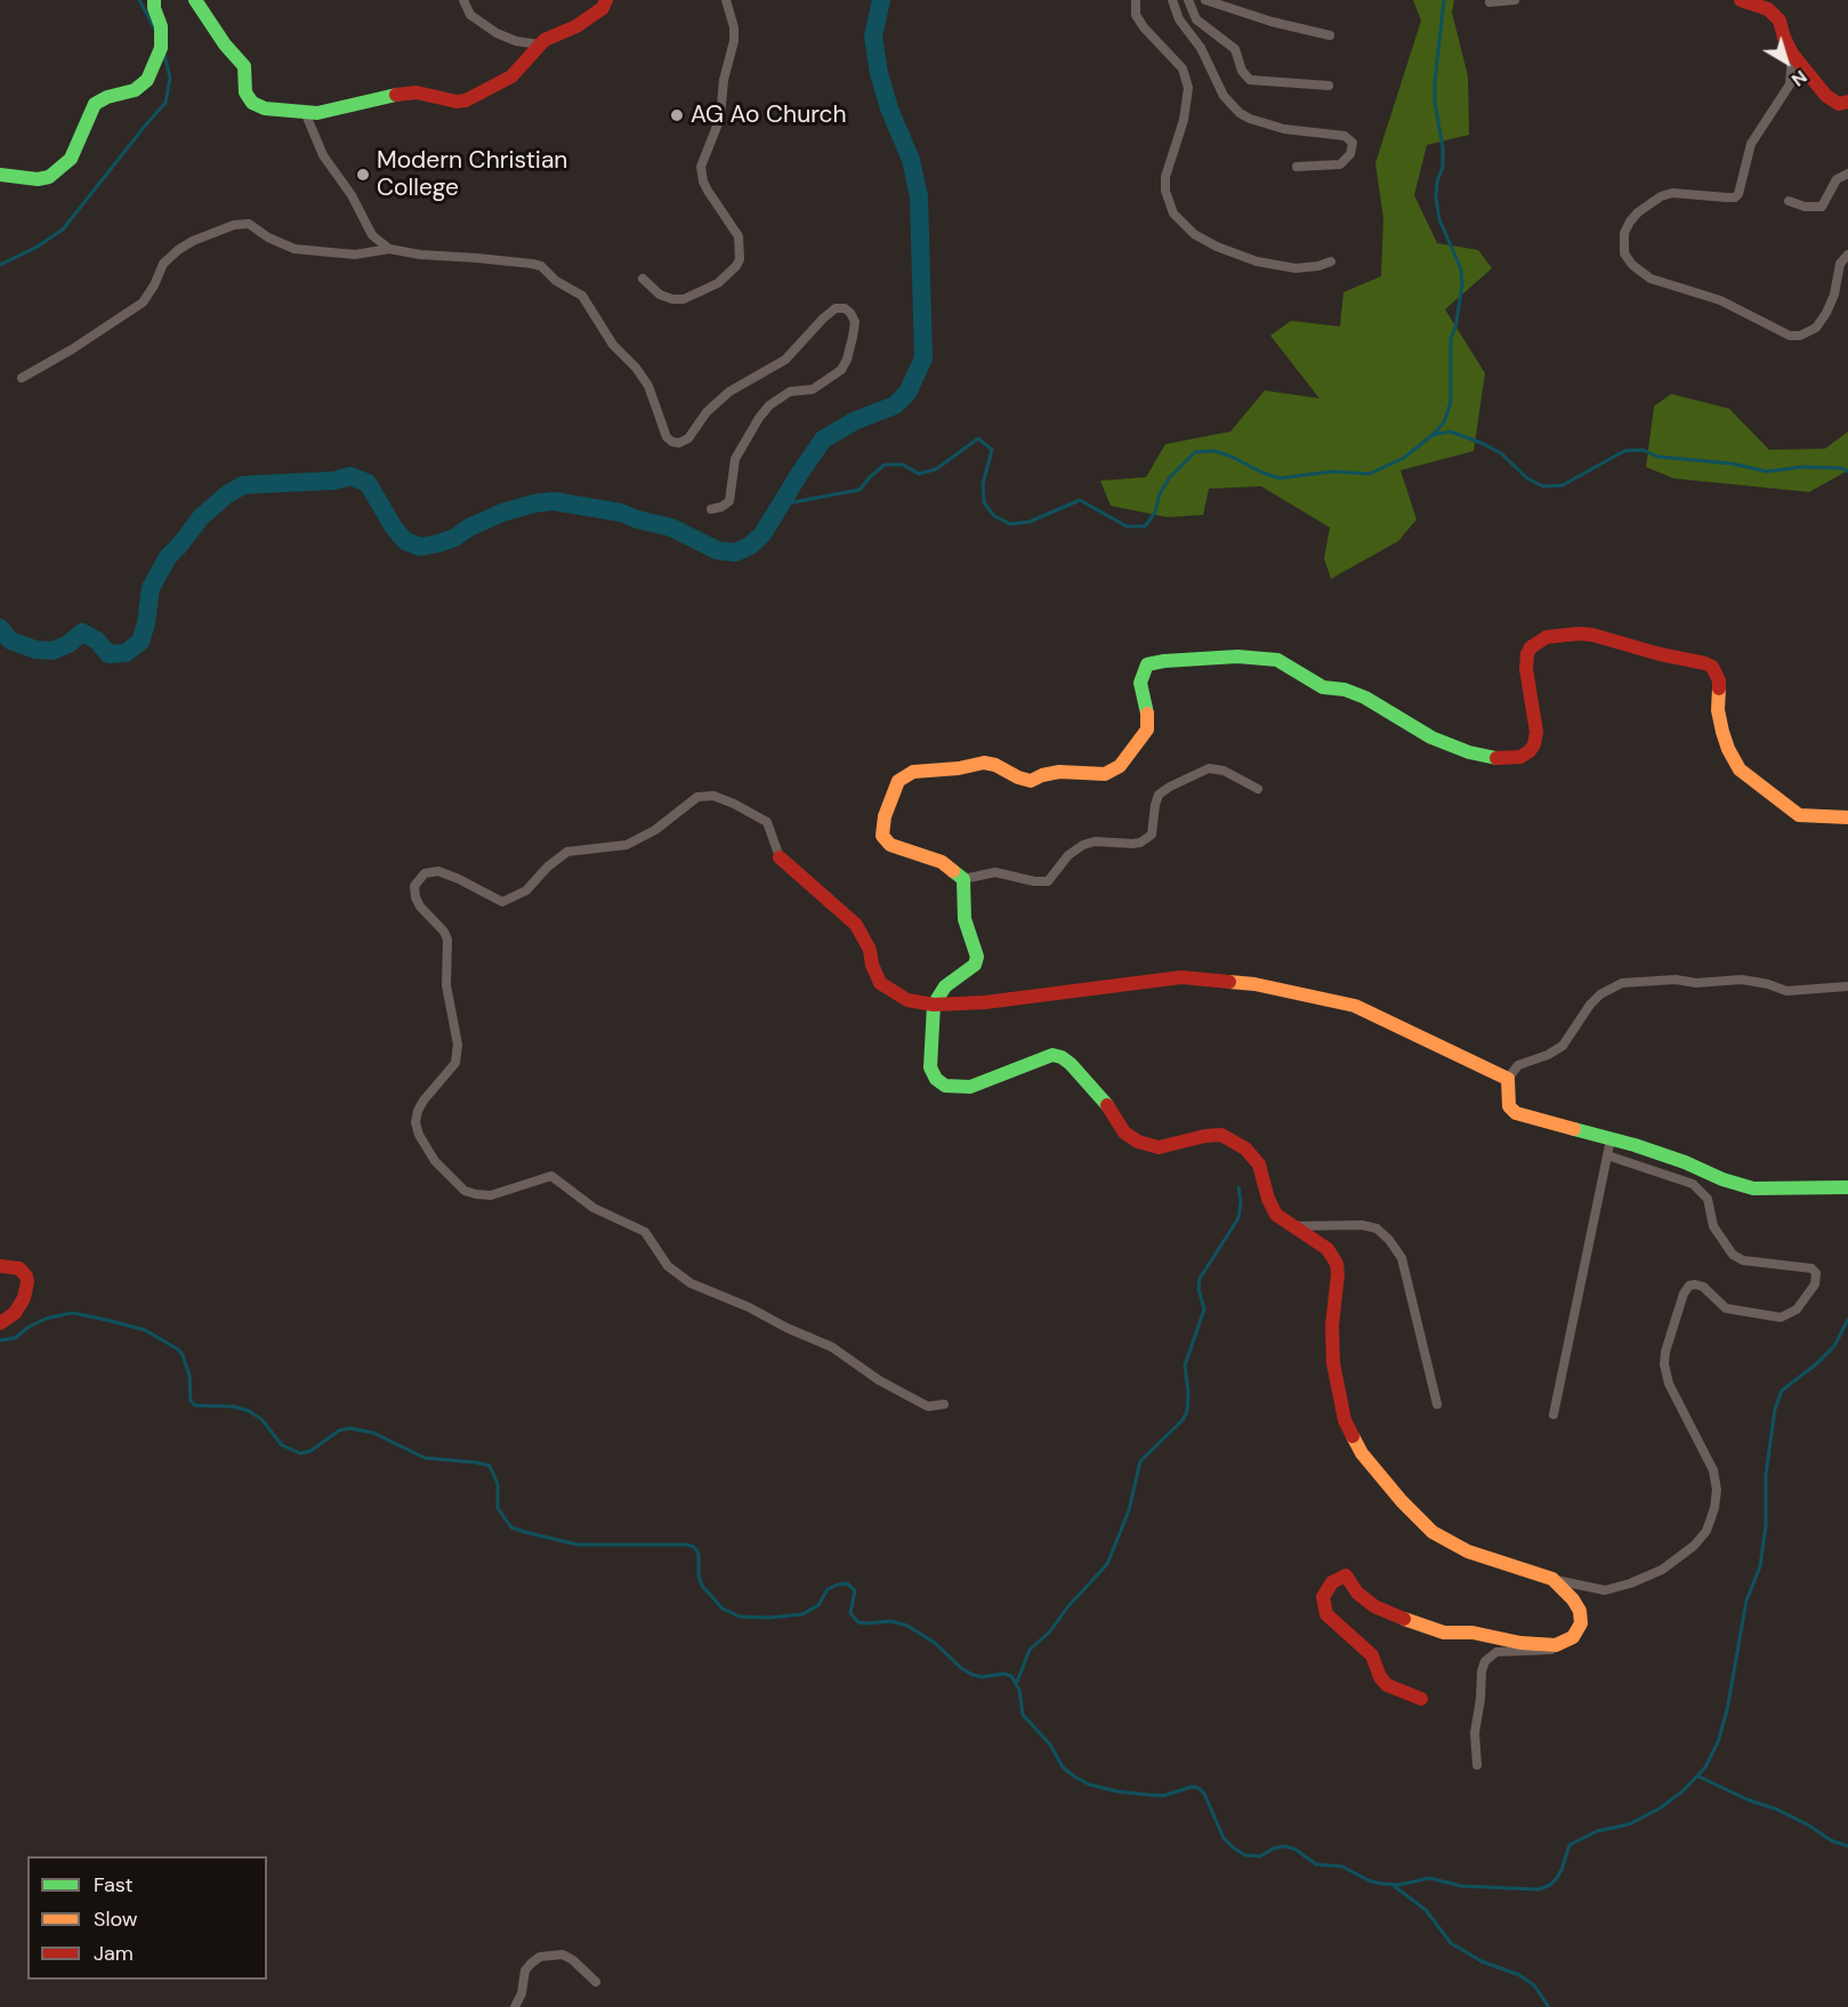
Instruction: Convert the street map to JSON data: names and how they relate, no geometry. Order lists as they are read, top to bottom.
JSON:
{
  "places": ["AG Ao Church", "Modern Christian College"],
  "legend": ["Fast", "Slow", "Jam"],
  "north": "bottom right"
}
